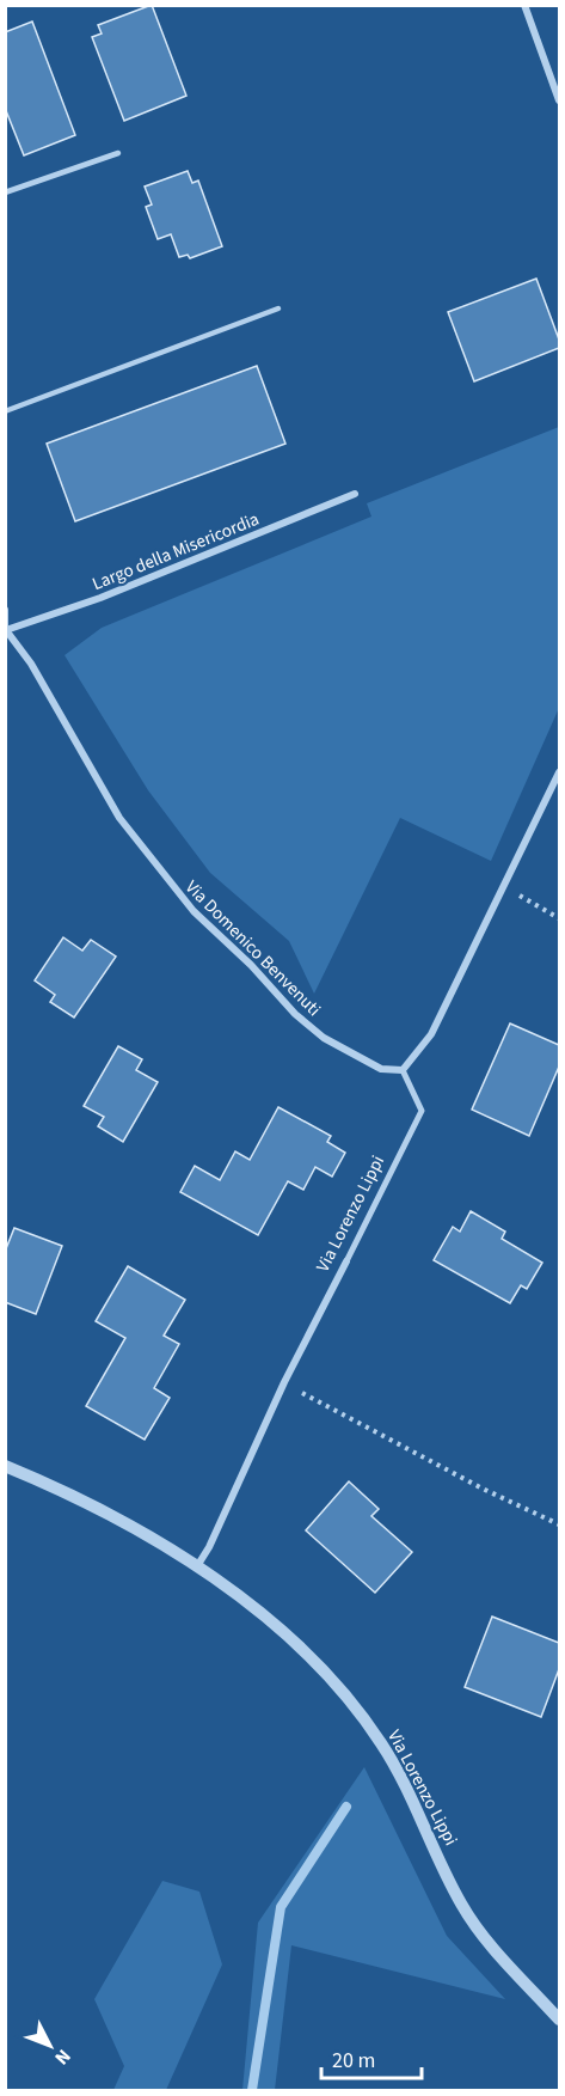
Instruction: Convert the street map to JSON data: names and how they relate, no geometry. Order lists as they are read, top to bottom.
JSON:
{
  "streets": {
    "street": ["Largo della Misericordia", "Via Domenico Benvenuti", "Via Lorenzo Lippi"]
  },
  "crossings": [
    ["Largo della Misericordia", "Via Domenico Benvenuti"],
    ["Via Domenico Benvenuti", "Via Lorenzo Lippi"]
  ],
  "scale_bar": "20 m",
  "north": "bottom right"
}
